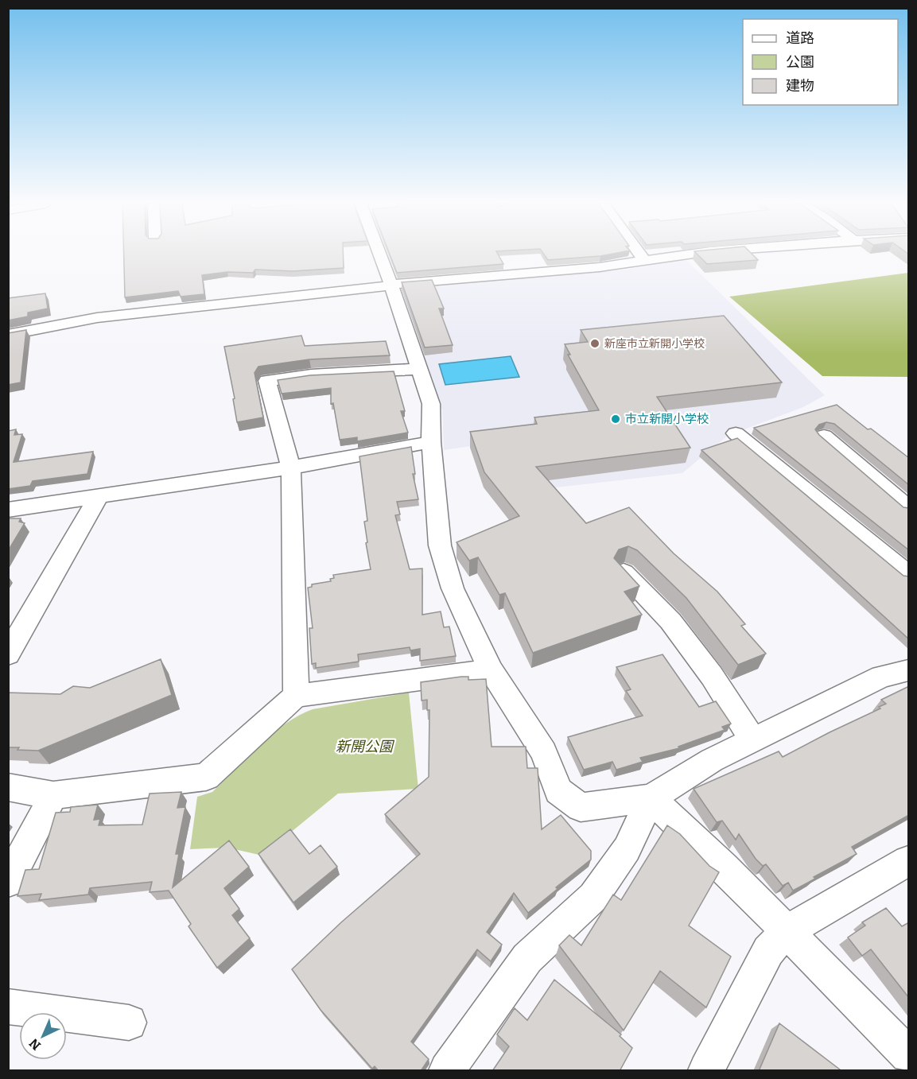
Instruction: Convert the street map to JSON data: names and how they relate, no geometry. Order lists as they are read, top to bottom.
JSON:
{
  "parks": ["新開公園"],
  "places": ["新座市立新開小学校", "市立新開小学校"],
  "legend": ["道路", "公園", "建物"],
  "north": "bottom left"
}
